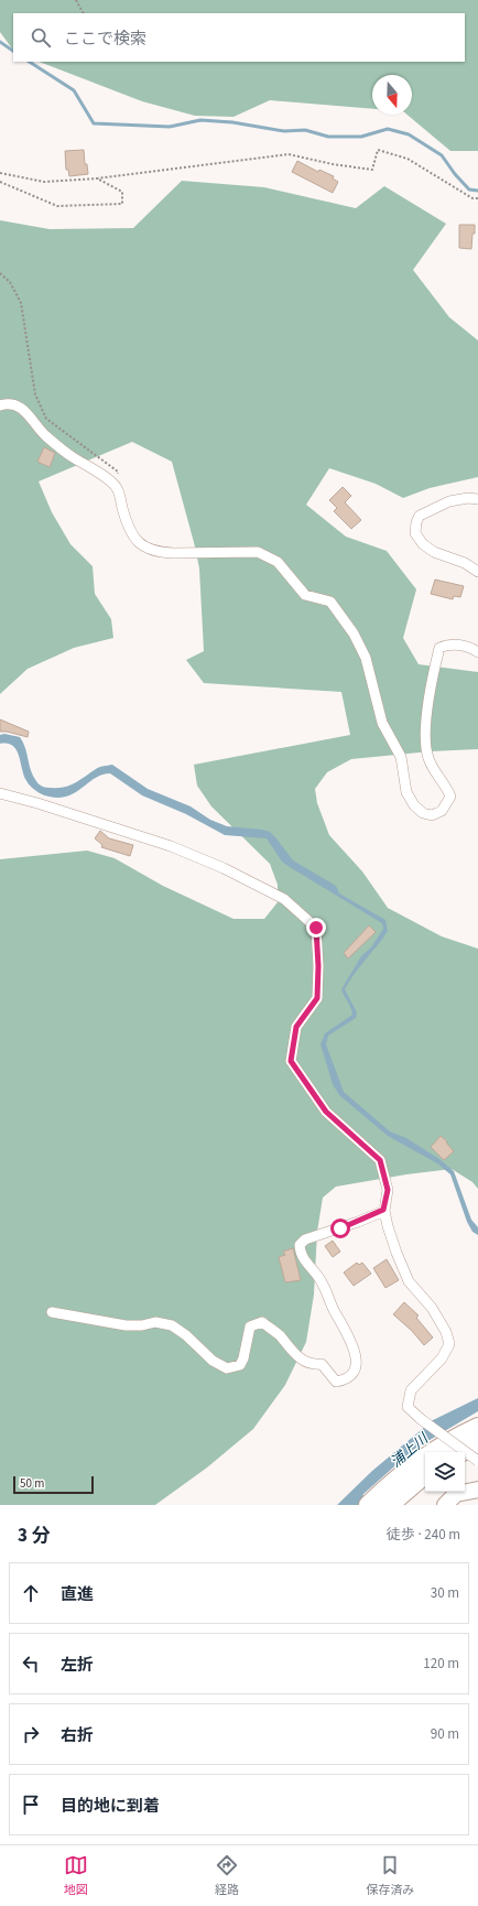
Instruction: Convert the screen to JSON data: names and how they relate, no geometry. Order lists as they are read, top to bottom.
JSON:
{
  "water": ["浦上川"],
  "scale_bar": "50 m",
  "north": "bottom",
  "page": {
    "search": "ここで検索",
    "scale": "50 m",
    "heading": ["3 分", "徒歩 · 240 m"],
    "list": [
      ["直進", "30 m"],
      ["左折", "120 m"],
      ["右折", "90 m"],
      "目的地に到着"
    ],
    "nav": ["地図", "経路", "保存済み"]
  }
}
